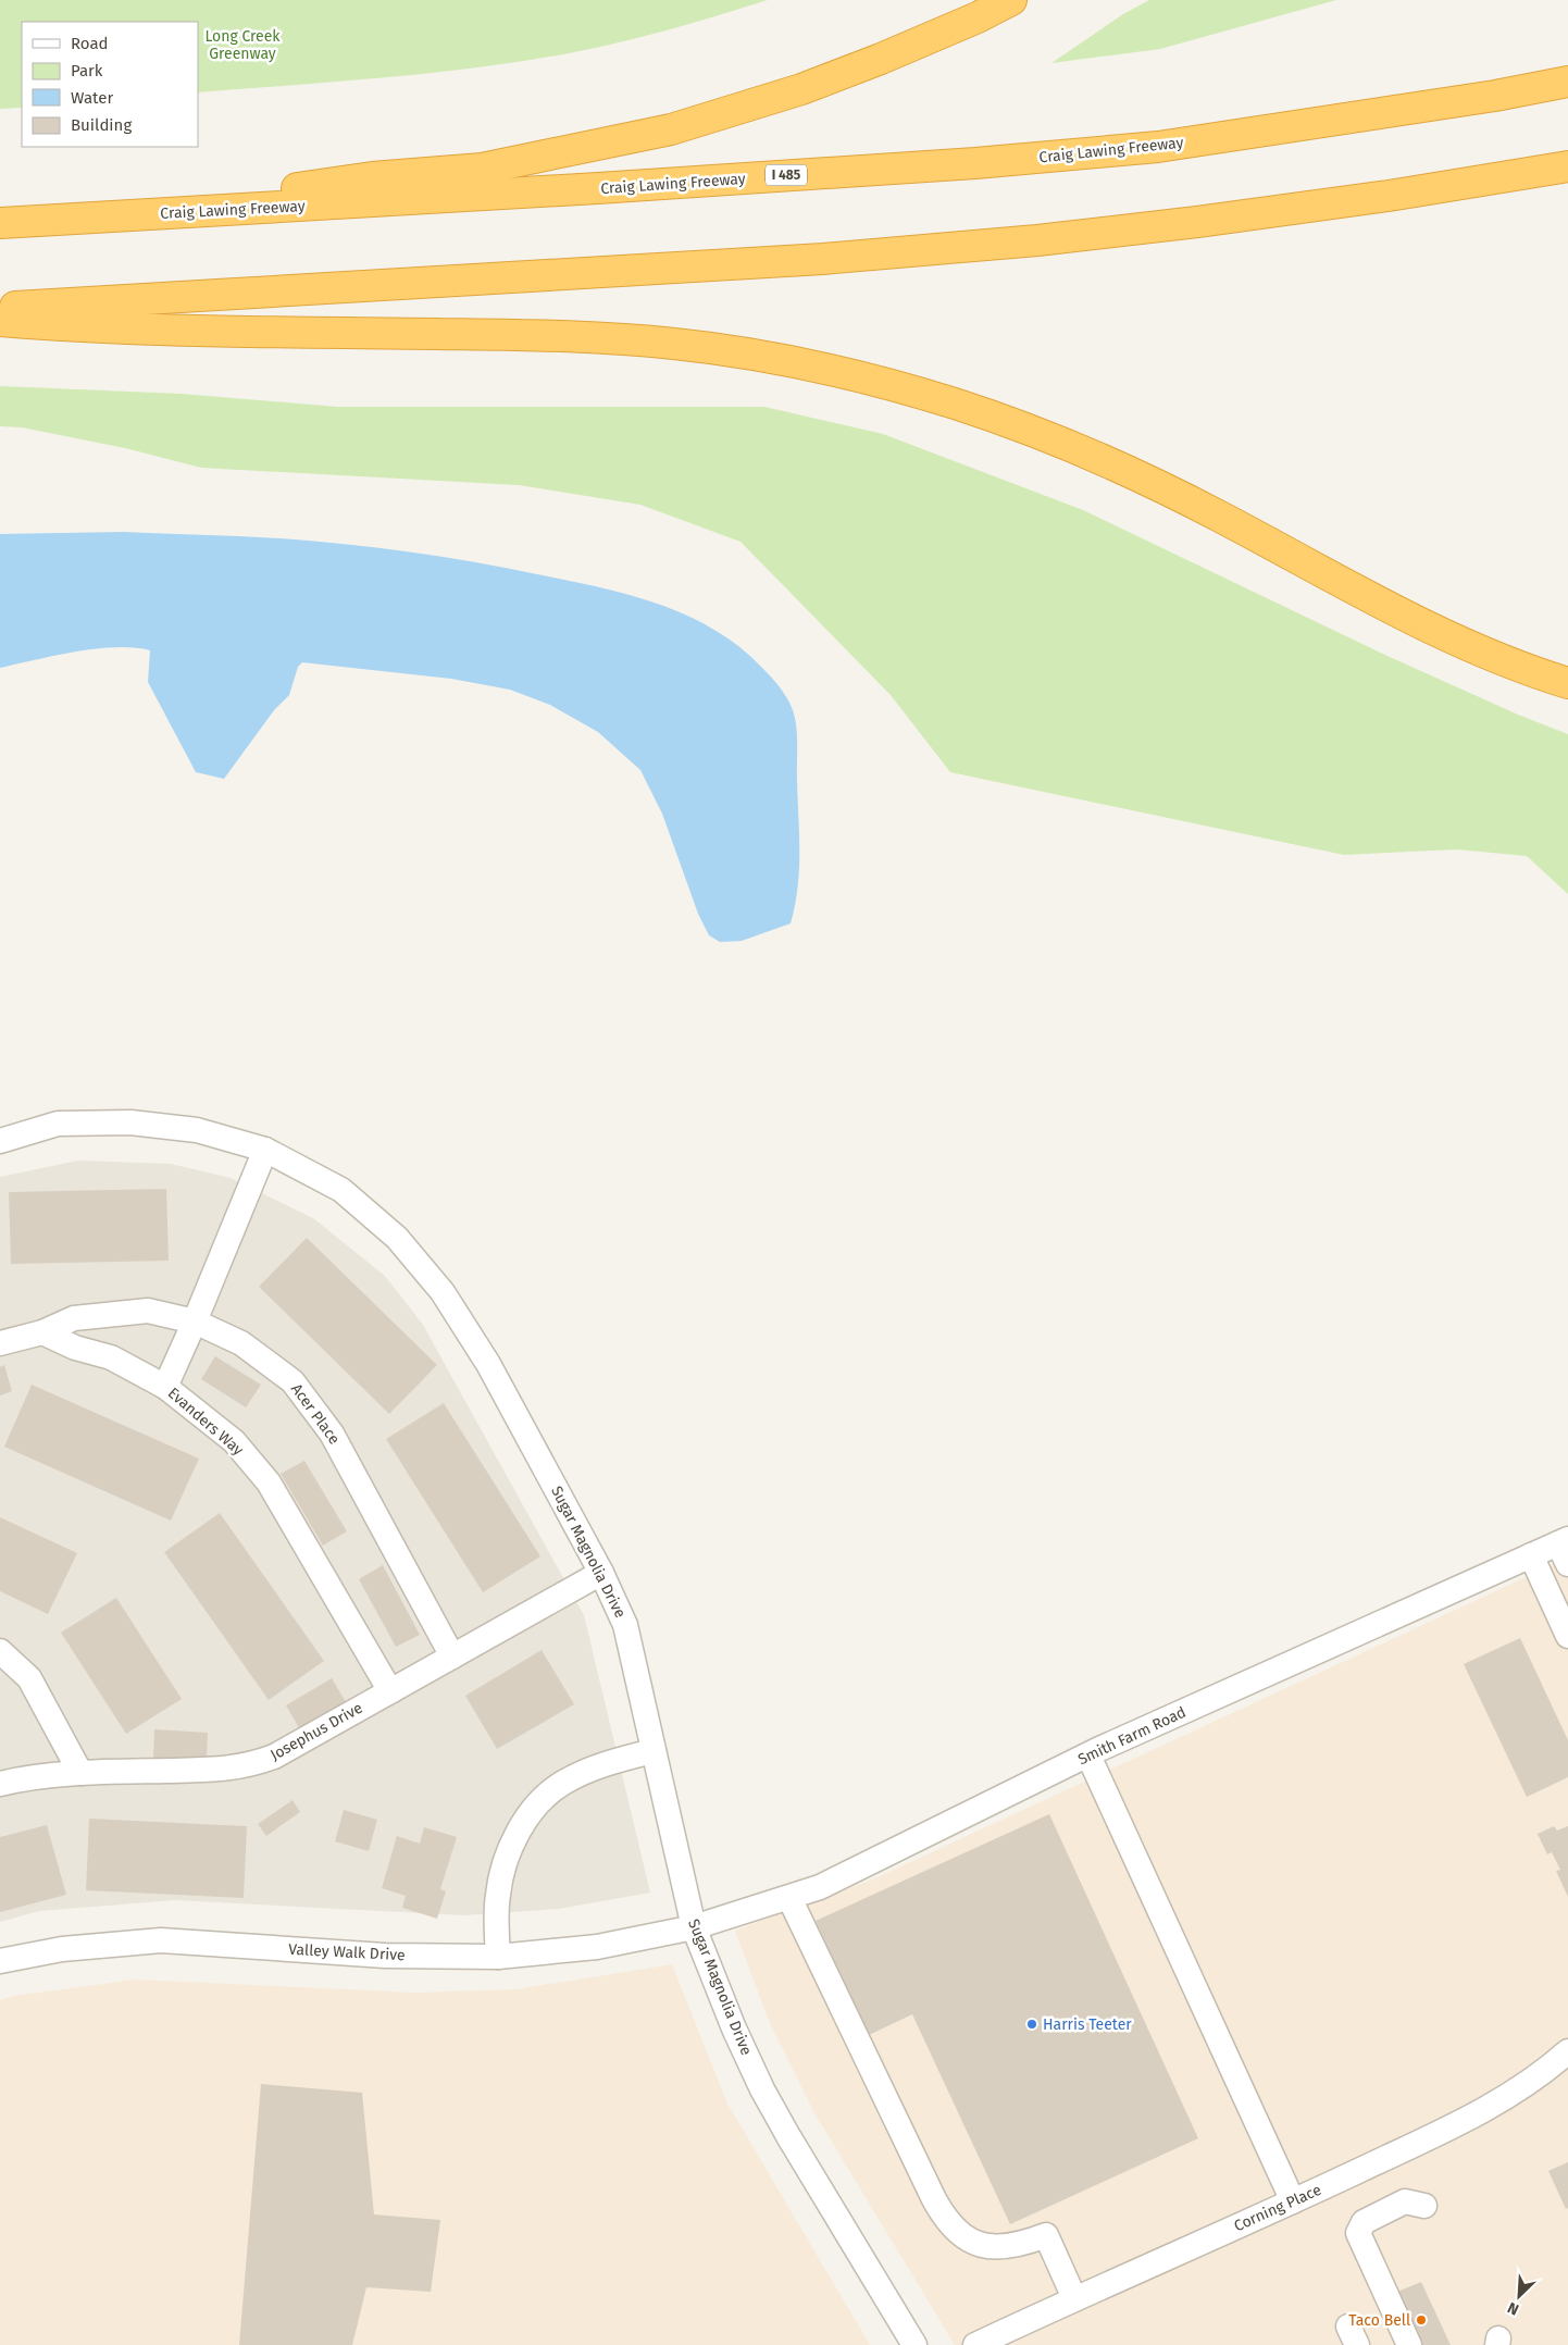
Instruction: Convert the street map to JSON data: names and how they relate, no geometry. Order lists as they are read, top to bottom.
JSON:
{
  "streets": {
    "highway": ["Craig Lawing Freeway", "I 485"],
    "street": [
      "Acer Place",
      "Evanders Way",
      "Sugar Magnolia Drive",
      "Josephus Drive",
      "Smith Farm Road",
      "Valley Walk Drive",
      "Corning Place"
    ]
  },
  "crossings": [
    ["Acer Place", "Evanders Way"],
    ["Acer Place", "Josephus Drive"],
    ["Evanders Way", "Josephus Drive"],
    ["Sugar Magnolia Drive", "Josephus Drive"],
    ["Sugar Magnolia Drive", "Smith Farm Road"],
    ["Sugar Magnolia Drive", "Valley Walk Drive"],
    ["Smith Farm Road", "Valley Walk Drive"]
  ],
  "parks": ["Long Creek Greenway"],
  "places": ["Harris Teeter", "Taco Bell"],
  "legend": [
    "Road",
    "Park",
    "Water",
    "Building"
  ],
  "north": "bottom left"
}
